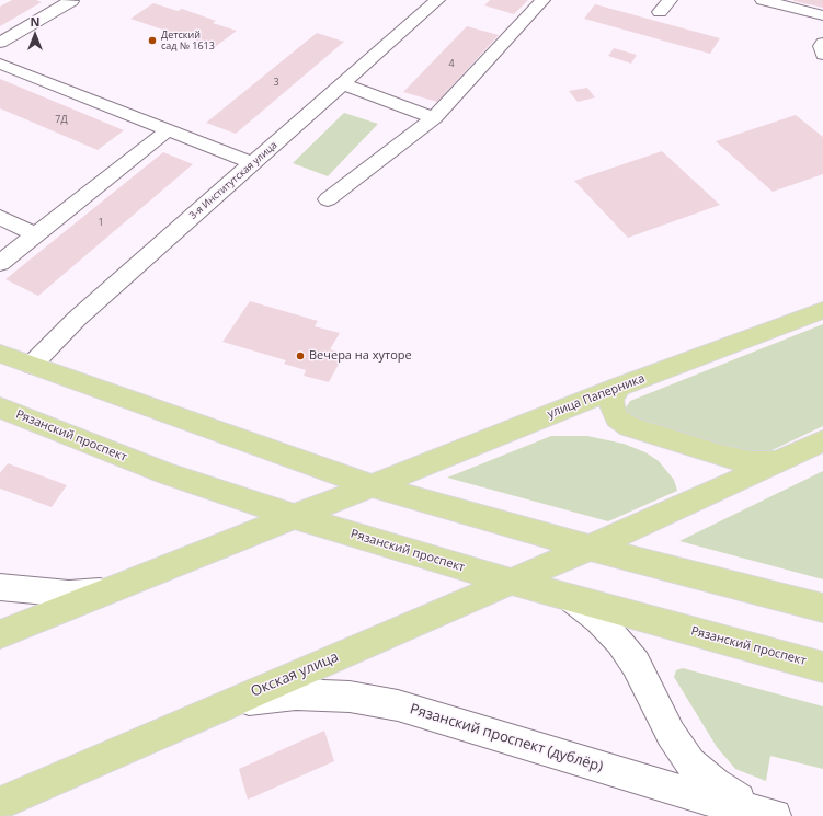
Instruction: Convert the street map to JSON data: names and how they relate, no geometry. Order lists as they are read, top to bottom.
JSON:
{
  "streets": {
    "main road": ["улица Паперника", "Рязанский проспект", "Окская улица"],
    "street": ["3-я Институтская улица", "Рязанский проспект (дублёр)"]
  },
  "crossings": [
    ["Рязанский проспект", "Окская улица"],
    ["Окская улица", "Рязанский проспект (дублёр)"]
  ],
  "places": ["Детский сад № 1613", "Вечера на хуторе"],
  "house_numbers": [
    "4",
    "3",
    "7Д",
    "1"
  ],
  "north": "top"
}
